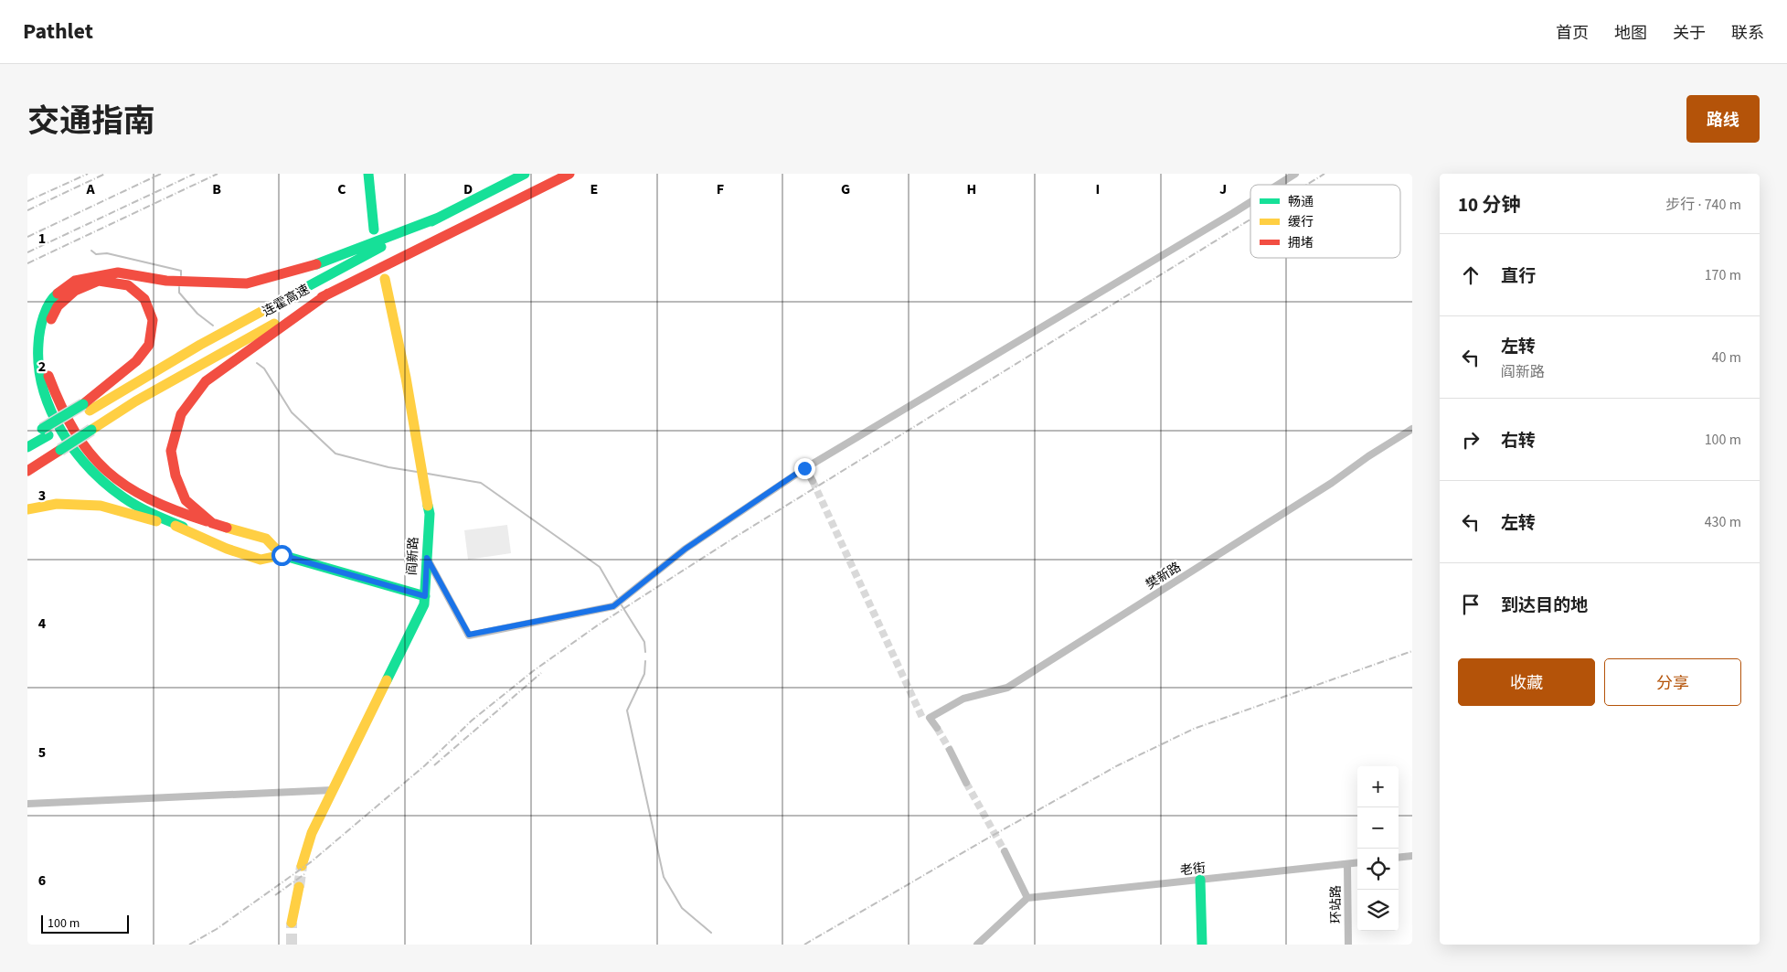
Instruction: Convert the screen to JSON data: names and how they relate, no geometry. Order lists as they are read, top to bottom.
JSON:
{
  "streets": {
    "main road": ["连霍高速", "阎新路"],
    "street": ["樊新路", "老街", "环站路"]
  },
  "crossings": [
    ["老街", "环站路"]
  ],
  "legend": ["畅通", "缓行", "拥堵"],
  "scale_bar": "100 m",
  "page": {
    "header": "Pathlet",
    "nav": [
      "首页",
      "地图",
      "关于",
      "联系"
    ],
    "title": "交通指南",
    "buttons": [
      "路线",
      ["收藏", "分享"]
    ],
    "heading": ["10 分钟", "步行 · 740 m"],
    "list": [
      ["直行", "170 m"],
      ["左转", "阎新路", "40 m"],
      ["右转", "100 m"],
      ["左转", "430 m"],
      "到达目的地"
    ],
    "map_buttons": ["+", "−"],
    "scale": "100 m"
  },
  "grid": {
    "columns": [
      "A",
      "B",
      "C",
      "D",
      "E",
      "F",
      "G",
      "H",
      "I",
      "J"
    ],
    "rows": [
      "1",
      "2",
      "3",
      "4",
      "5",
      "6"
    ]
  }
}
